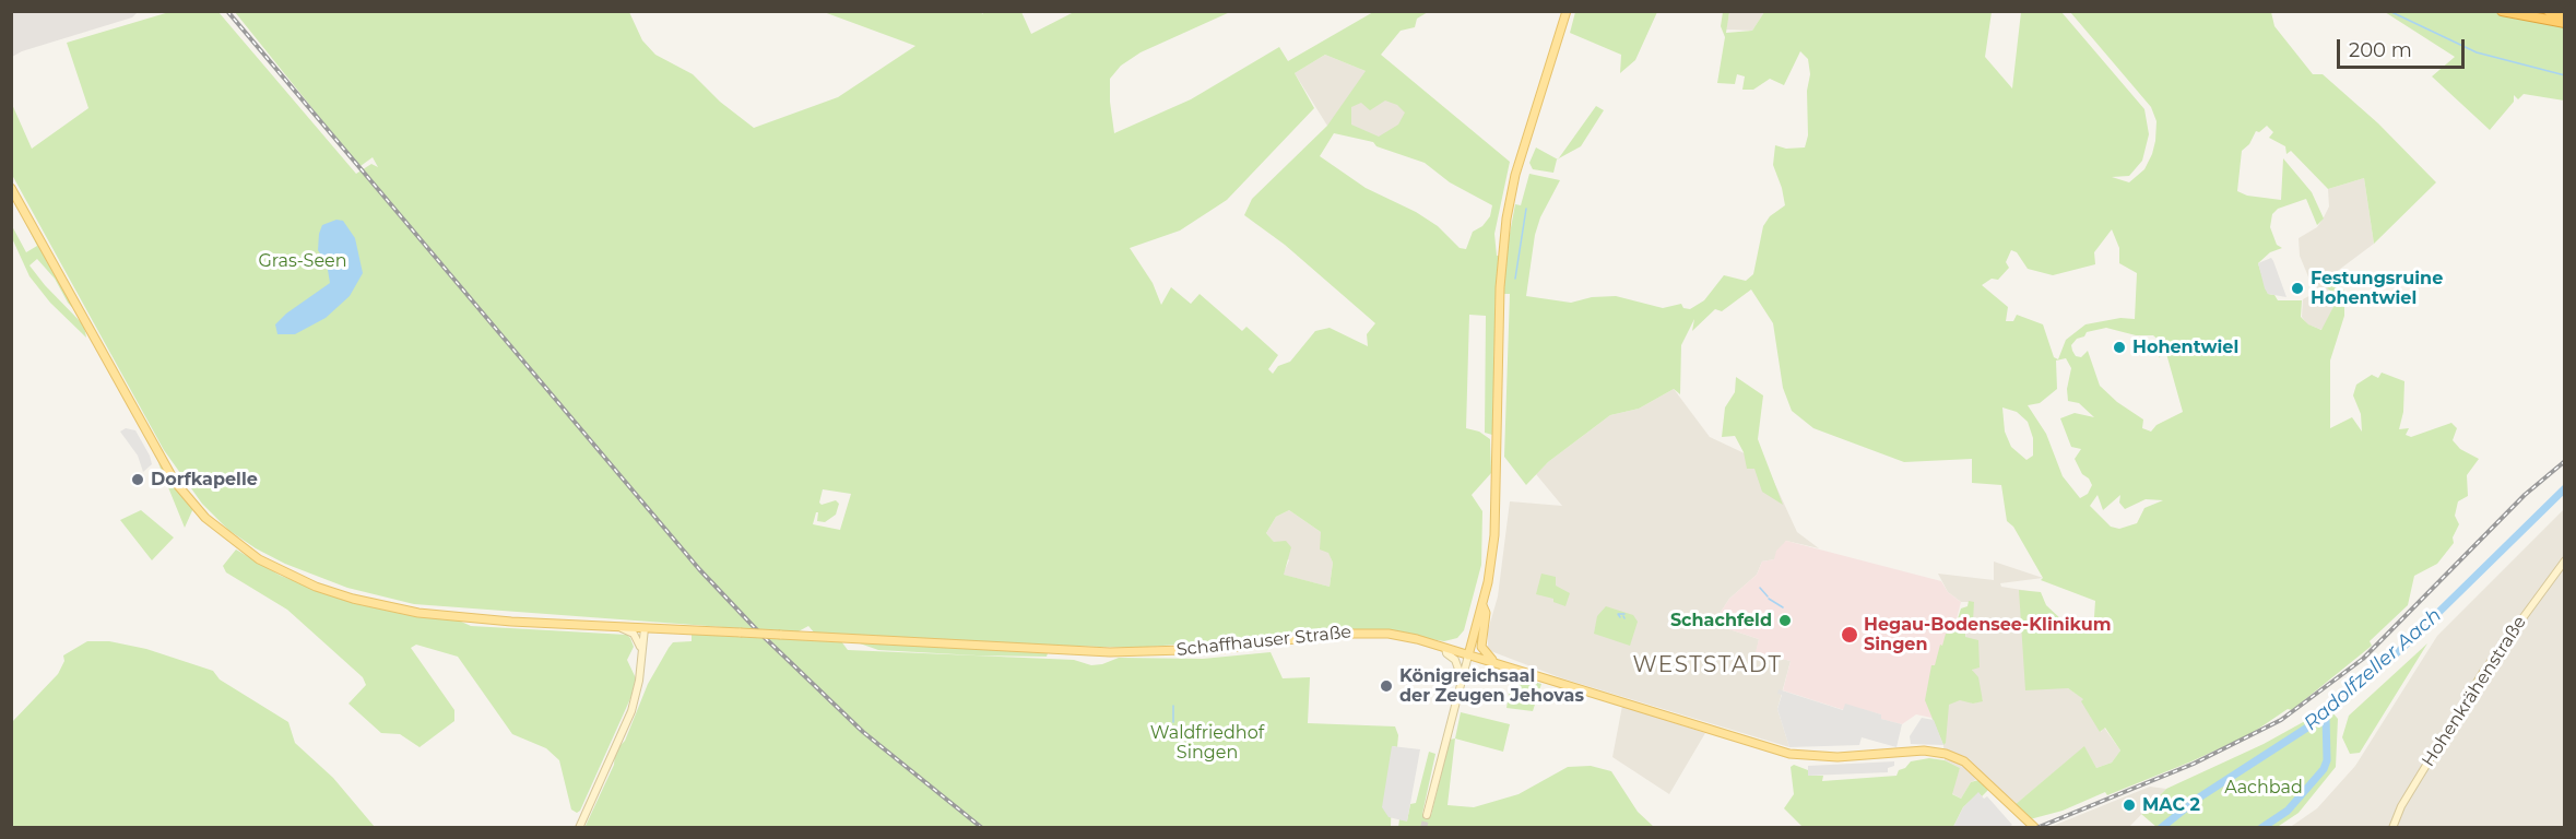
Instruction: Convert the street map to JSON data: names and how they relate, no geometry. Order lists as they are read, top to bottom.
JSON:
{
  "streets": {
    "main road": ["Schaffhauser Straße", "Hohenkrähenstraße"]
  },
  "districts": ["WESTSTADT"],
  "water": ["Radolfzeller Aach"],
  "parks": ["Gras-Seen", "Waldfriedhof Singen", "Aachbad"],
  "places": [
    "Festungsruine Hohentwiel",
    "Hohentwiel",
    "Dorfkapelle",
    "Schachfeld",
    "Hegau-Bodensee-Klinikum Singen",
    "Königreichsaal der Zeugen Jehovas",
    "MAC 2"
  ],
  "scale_bar": "200 m"
}
